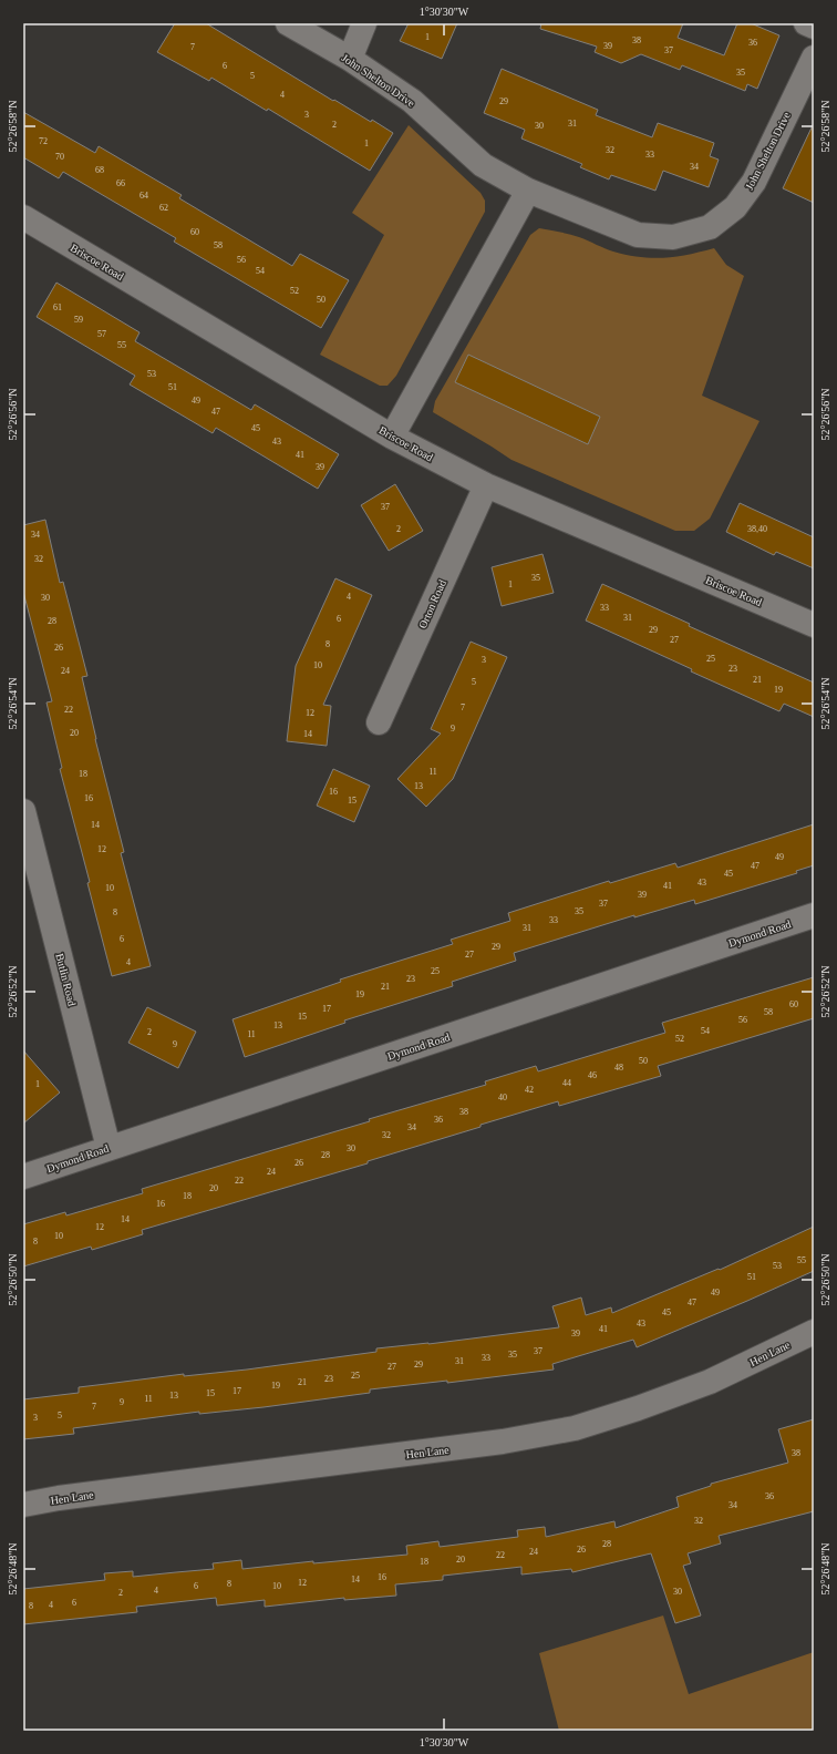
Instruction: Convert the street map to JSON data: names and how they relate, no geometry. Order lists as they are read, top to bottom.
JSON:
{
  "streets": {
    "street": [
      "John Shelton Drive",
      "Briscoe Road",
      "Orton Road",
      "Dymond Road",
      "Butlin Road",
      "Hen Lane"
    ]
  },
  "crossings": [
    ["Briscoe Road", "Orton Road"],
    ["Dymond Road", "Butlin Road"]
  ],
  "house_numbers": [
    "1",
    "38",
    "36",
    "39",
    "7",
    "37",
    "6",
    "35",
    "5",
    "4",
    "29",
    "3",
    "31",
    "2",
    "30",
    "72",
    "1",
    "32",
    "33",
    "70",
    "34",
    "68",
    "66",
    "64",
    "62",
    "60",
    "58",
    "56",
    "54",
    "52",
    "50",
    "61",
    "59",
    "57",
    "55",
    "53",
    "51",
    "49",
    "47",
    "45",
    "43",
    "41",
    "39",
    "37",
    "2",
    "38,40",
    "34",
    "32",
    "35",
    "1",
    "4",
    "30",
    "33",
    "31",
    "6",
    "28",
    "29",
    "27",
    "8",
    "26",
    "25",
    "3",
    "10",
    "23",
    "24",
    "21",
    "5",
    "19",
    "7",
    "22",
    "12",
    "9",
    "20",
    "14",
    "11",
    "18",
    "13",
    "16",
    "16",
    "15",
    "14",
    "12",
    "49",
    "47",
    "45",
    "43",
    "41",
    "10",
    "39",
    "37",
    "35",
    "8",
    "33",
    "31",
    "6",
    "29",
    "27",
    "4",
    "25",
    "23",
    "21",
    "19",
    "60",
    "17",
    "58",
    "15",
    "56",
    "13",
    "54",
    "2",
    "11",
    "52",
    "9",
    "50",
    "48",
    "46",
    "44",
    "1",
    "42",
    "40",
    "38",
    "36",
    "34",
    "32",
    "30",
    "28",
    "26",
    "24",
    "22",
    "20",
    "18",
    "16",
    "14",
    "12",
    "10",
    "8",
    "55",
    "53",
    "51",
    "49",
    "47",
    "45",
    "43",
    "41",
    "39",
    "37",
    "35",
    "33",
    "31",
    "29",
    "27",
    "25",
    "23",
    "21",
    "19",
    "17",
    "15",
    "13",
    "11",
    "9",
    "7",
    "5",
    "3",
    "38",
    "36",
    "34",
    "32",
    "28",
    "26",
    "24",
    "22",
    "20",
    "18",
    "16",
    "14",
    "12",
    "8",
    "6",
    "10",
    "4",
    "30",
    "2",
    "6",
    "4",
    "8"
  ],
  "coordinates": [
    "1°30'30\"W",
    "52°26'58\"N",
    "52°26'56\"N",
    "52°26'54\"N",
    "52°26'52\"N",
    "52°26'50\"N",
    "52°26'48\"N"
  ]
}
